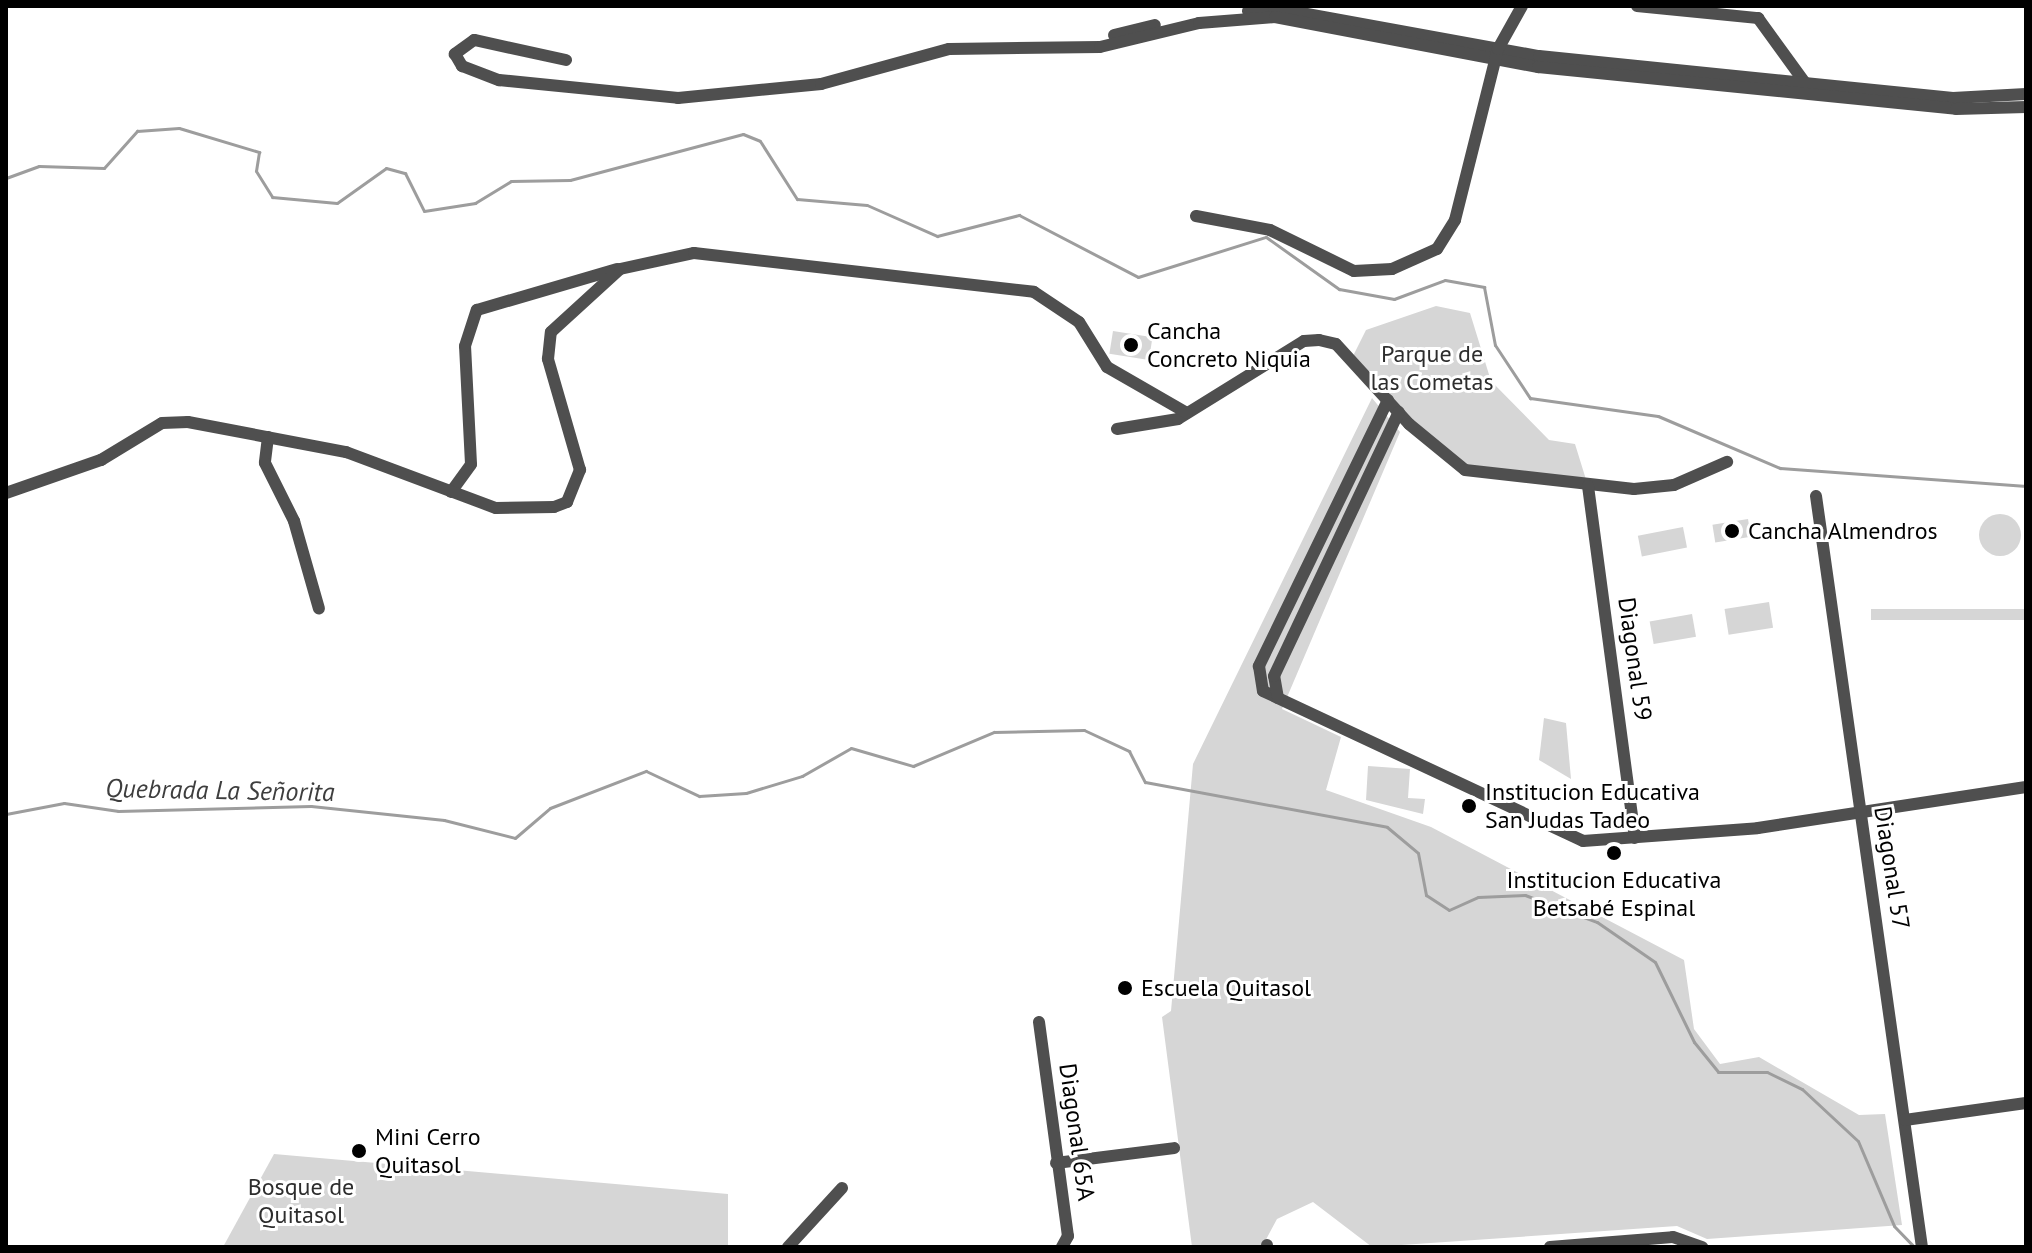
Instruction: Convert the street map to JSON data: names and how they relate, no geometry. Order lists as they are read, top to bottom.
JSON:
{
  "streets": {
    "street": ["Diagonal 59", "Diagonal 57", "Diagonal 65A"]
  },
  "water": ["Quebrada La Señorita"],
  "parks": ["Parque de las Cometas", "Bosque de Quitasol"],
  "places": [
    "Cancha Concreto Niquia",
    "Cancha Almendros",
    "Institucion Educativa San Judas Tadeo",
    "Institucion Educativa Betsabé Espinal",
    "Escuela Quitasol",
    "Mini Cerro Quitasol"
  ]
}
